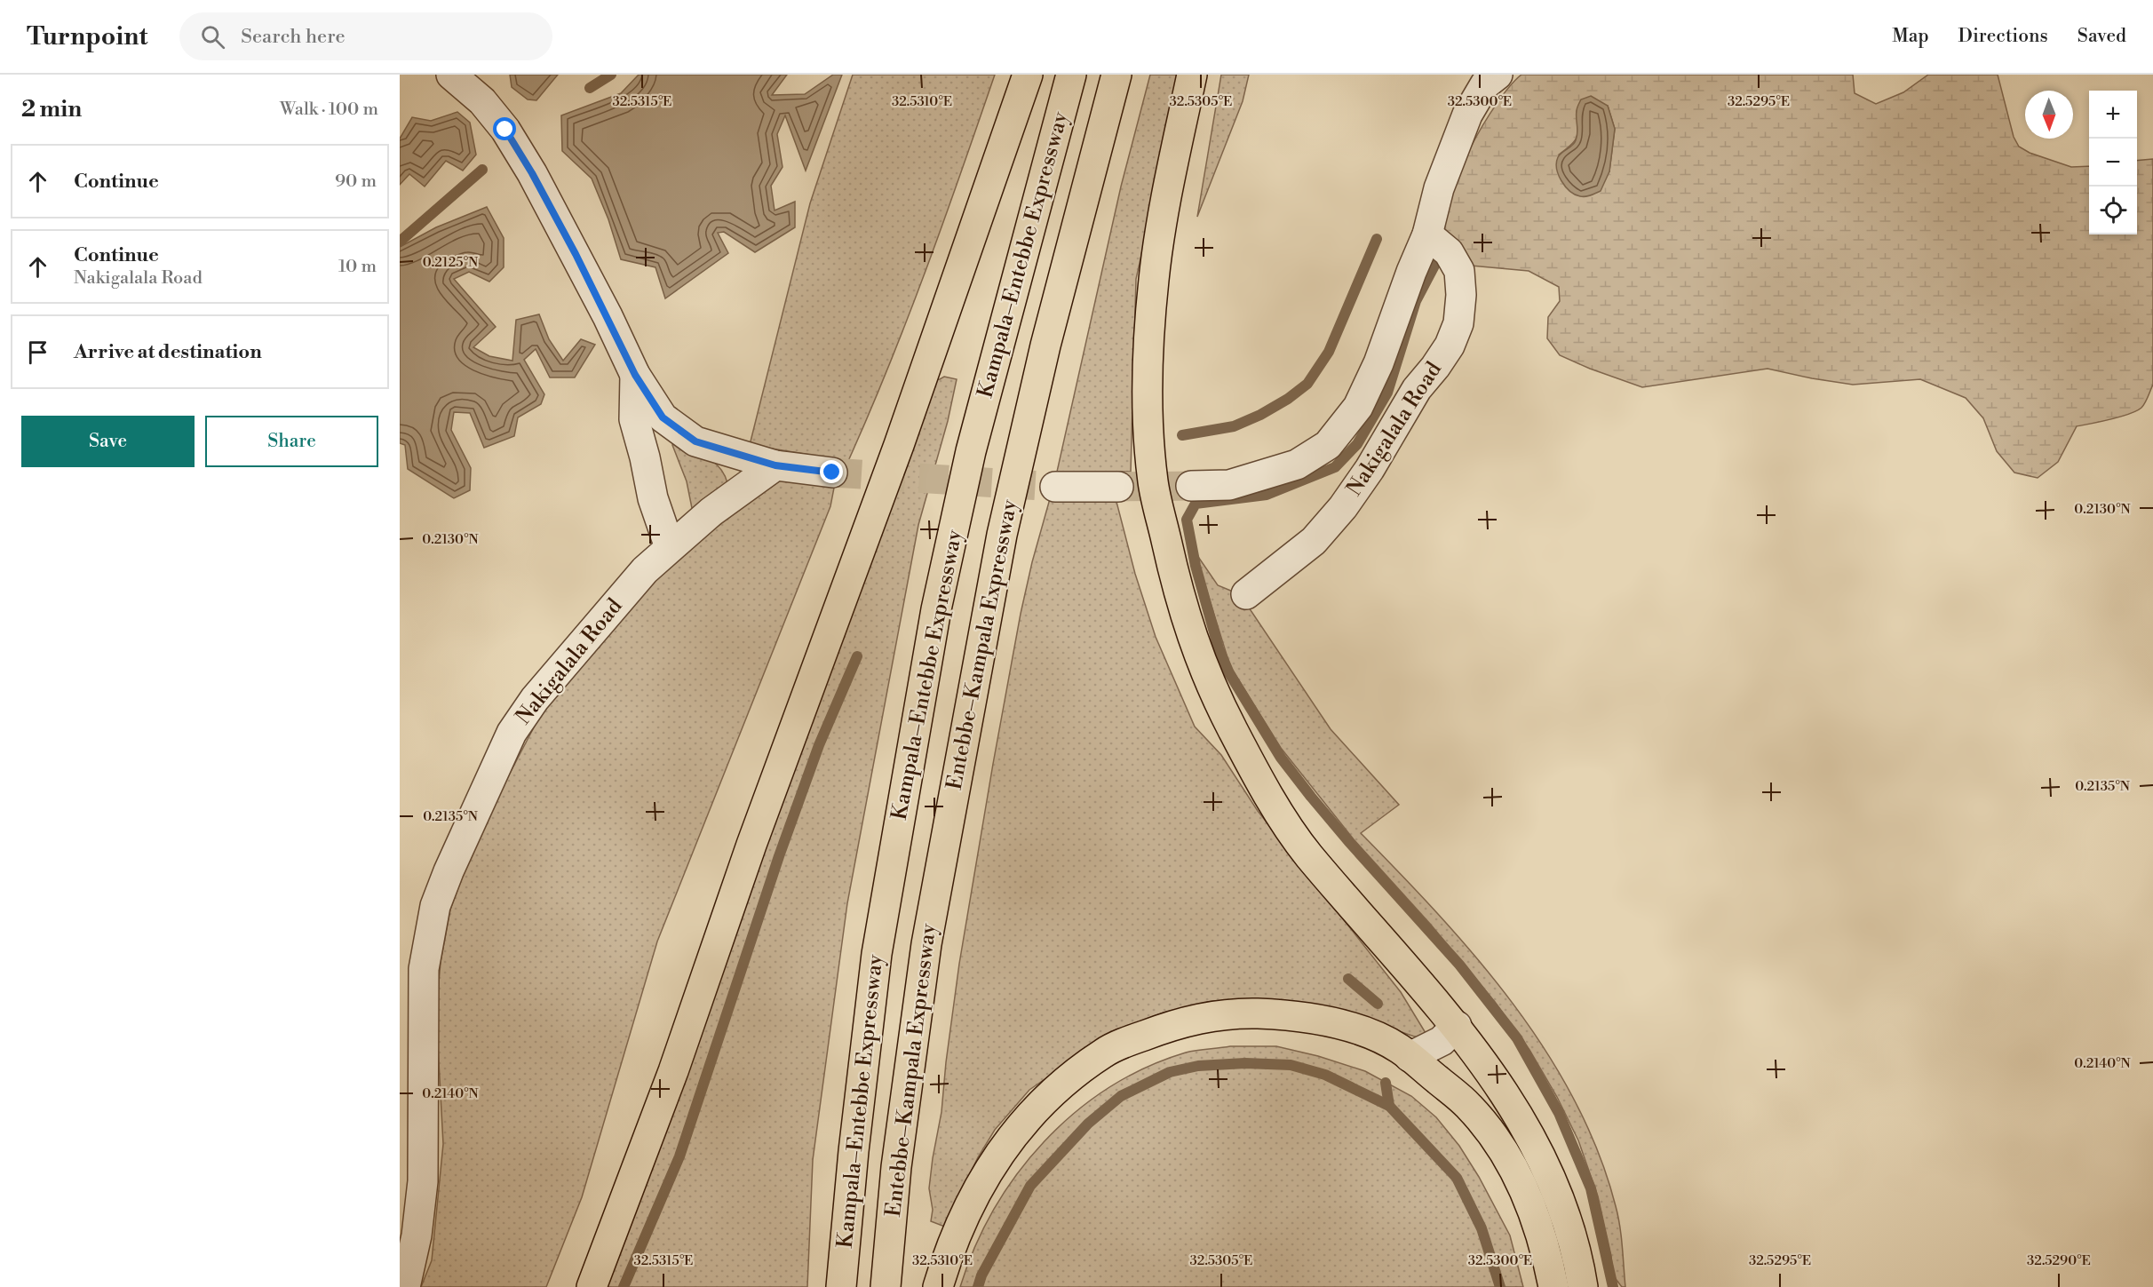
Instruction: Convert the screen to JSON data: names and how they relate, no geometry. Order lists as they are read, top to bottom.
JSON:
{
  "streets": {
    "highway": ["Kampala–Entebbe Expressway", "Entebbe–Kampala Expressway"],
    "street": ["Nakigalala Road"]
  },
  "north": "bottom",
  "page": {
    "header": "Turnpoint",
    "search": "Search here",
    "nav": ["Map", "Directions", "Saved"],
    "heading": ["2 min", "Walk · 100 m"],
    "map_buttons": ["+", "−"],
    "list": [
      ["Continue", "90 m"],
      ["Continue", "Nakigalala Road", "10 m"],
      "Arrive at destination"
    ],
    "buttons": ["Save", "Share"]
  },
  "coordinates": [
    "32.5315°E",
    "32.5310°E",
    "32.5305°E",
    "32.5300°E",
    "32.5295°E",
    "0.2125°N",
    "0.2130°N",
    "0.2135°N",
    "0.2140°N",
    "32.5290°E"
  ]
}
